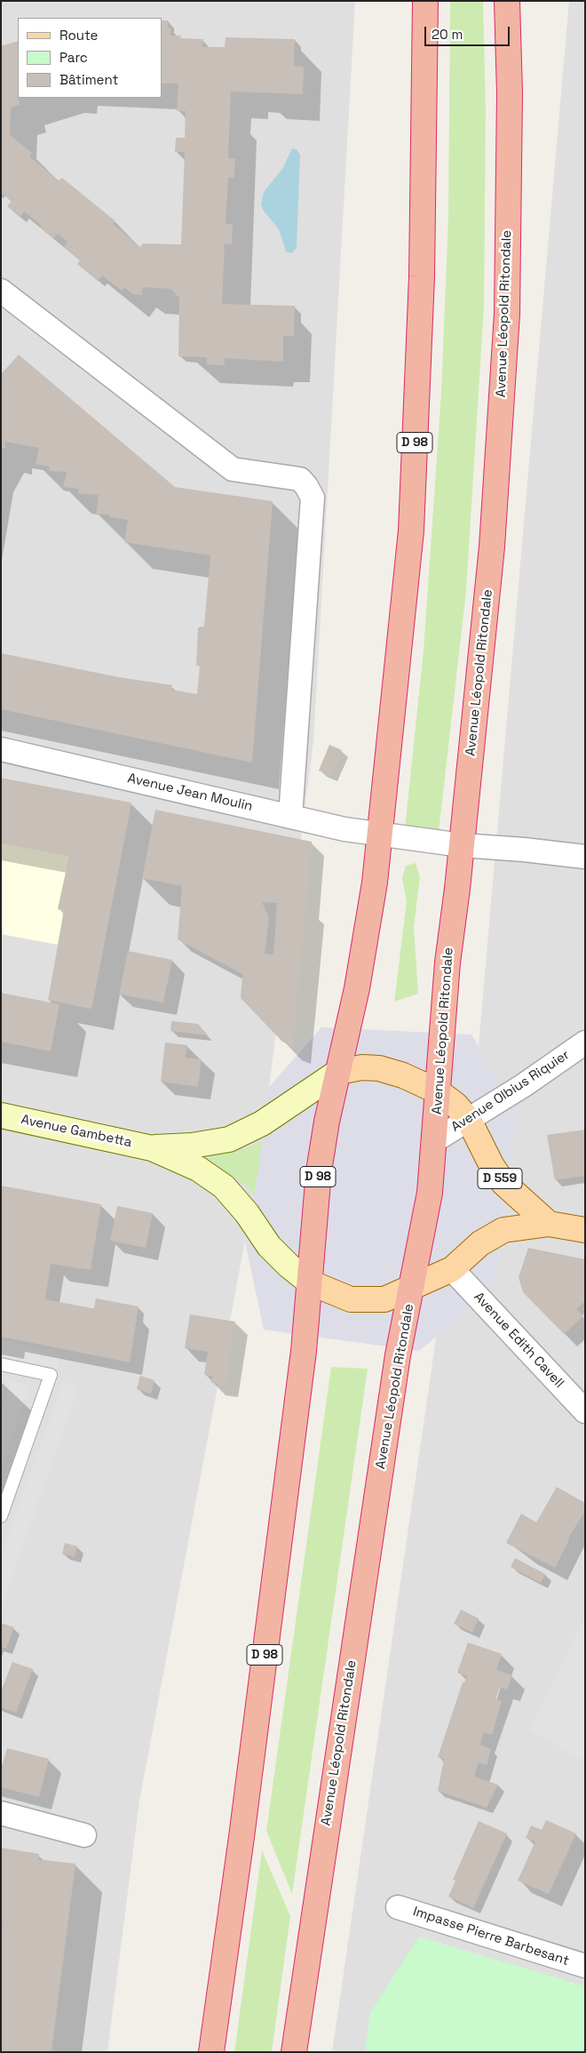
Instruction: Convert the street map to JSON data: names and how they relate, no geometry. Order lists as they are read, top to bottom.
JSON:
{
  "streets": {
    "highway": ["Avenue Léopold Ritondale", "D 98"],
    "main road": ["Avenue Gambetta", "D 559"],
    "street": [
      "Avenue Jean Moulin",
      "Avenue Olbius Riquier",
      "Avenue Edith Cavell",
      "Impasse Pierre Barbesant"
    ]
  },
  "crossings": [
    ["Avenue Léopold Ritondale", "Avenue Jean Moulin"],
    ["Avenue Léopold Ritondale", "Avenue Olbius Riquier"],
    ["Avenue Léopold Ritondale", "D 559"],
    ["D 98", "Avenue Jean Moulin"],
    ["D 98", "Avenue Gambetta"],
    ["D 98", "D 559"],
    ["Avenue Olbius Riquier", "D 559"],
    ["Avenue Gambetta", "D 559"]
  ],
  "legend": ["Route", "Parc", "Bâtiment"],
  "scale_bar": "20 m"
}
